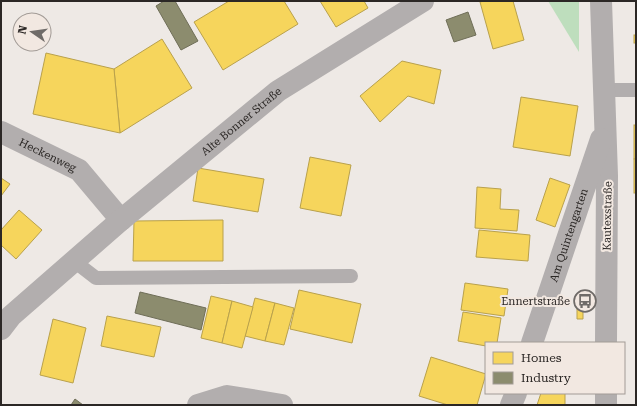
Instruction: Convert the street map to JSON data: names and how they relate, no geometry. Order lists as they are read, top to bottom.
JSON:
{
  "streets": {
    "street": [
      "Alte Bonner Straße",
      "Heckenweg",
      "Kautexstraße",
      "Am Quintengarten"
    ]
  },
  "crossings": [
    ["Alte Bonner Straße", "Heckenweg"],
    ["Kautexstraße", "Am Quintengarten"]
  ],
  "places": {
    "bus stop": ["Ennertstraße"]
  },
  "legend": ["Homes", "Industry"],
  "north": "left"
}
